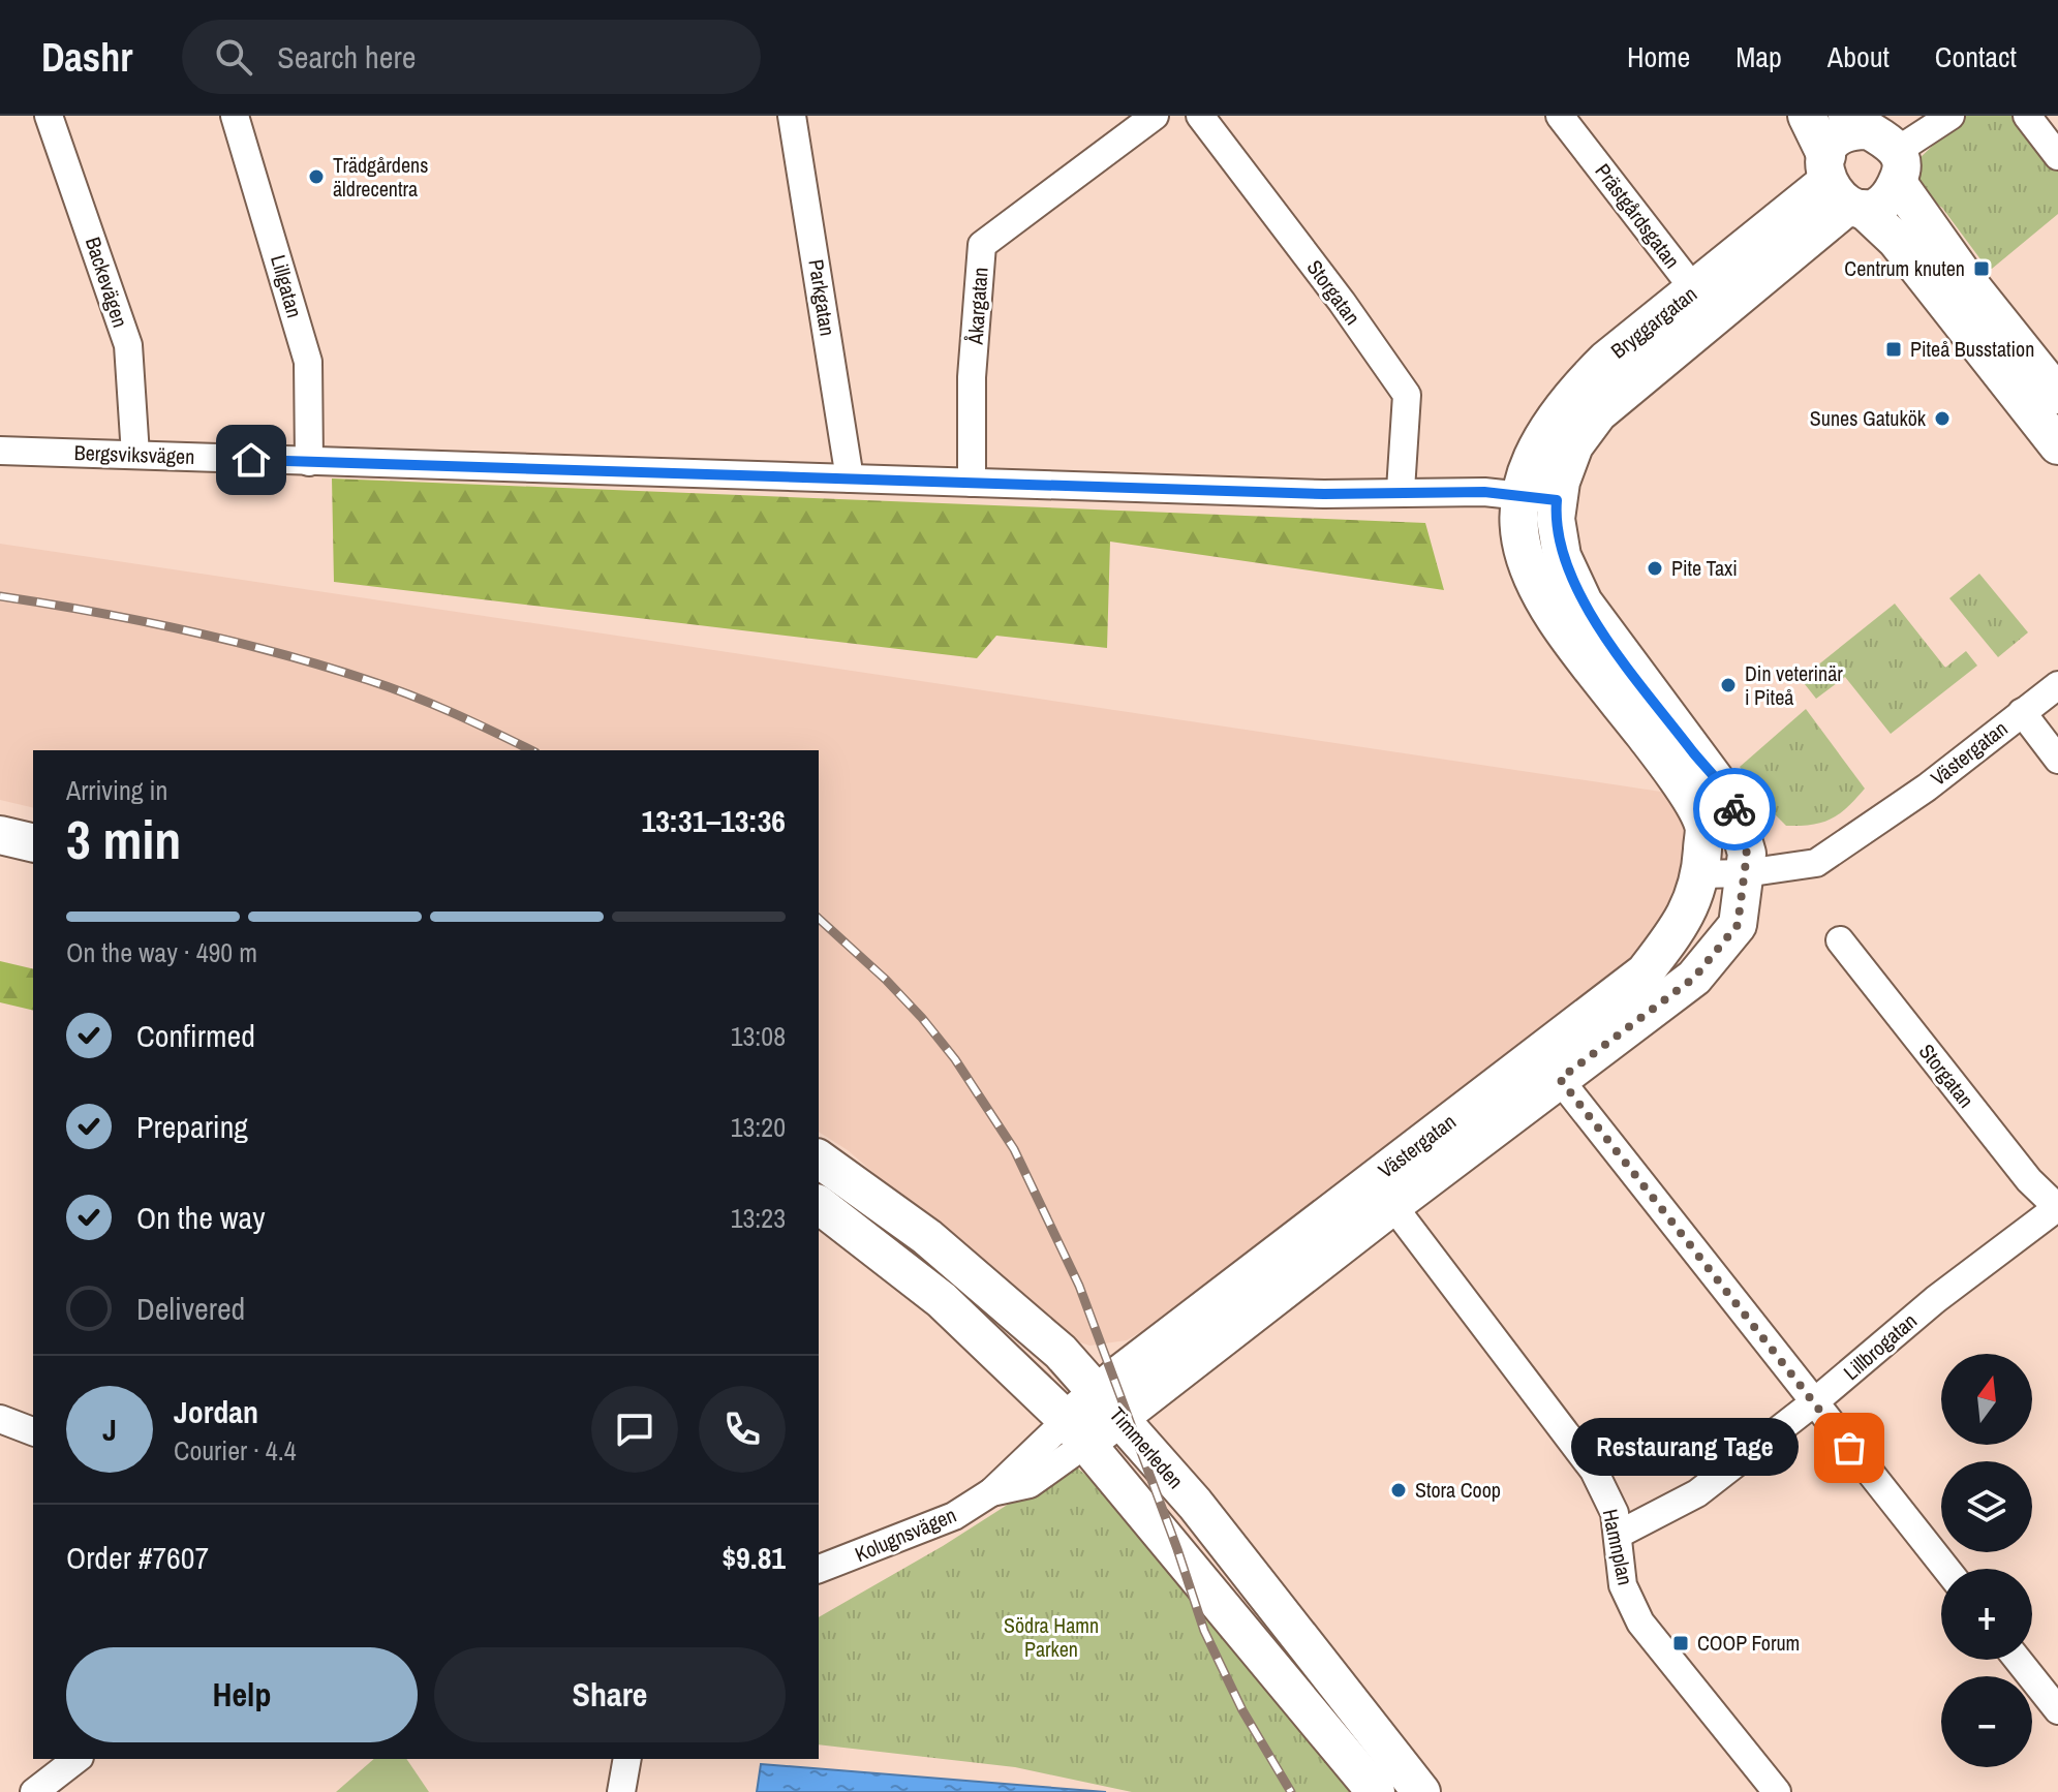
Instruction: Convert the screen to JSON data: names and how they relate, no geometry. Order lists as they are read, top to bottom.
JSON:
{
  "streets": {
    "street": [
      "Prästgårdsgatan",
      "Backevägen",
      "Lillgatan",
      "Storgatan",
      "Parkgatan",
      "Åkargatan",
      "Bryggargatan",
      "Bergsviksvägen",
      "Västergatan",
      "Lillbrogatan",
      "Timmerleden",
      "Kolugnsvägen",
      "Hamnplan"
    ]
  },
  "crossings": [
    ["Prästgårdsgatan", "Bryggargatan"],
    ["Backevägen", "Bergsviksvägen"],
    ["Lillgatan", "Bergsviksvägen"],
    ["Storgatan", "Bergsviksvägen"],
    ["Storgatan", "Lillbrogatan"],
    ["Parkgatan", "Bergsviksvägen"],
    ["Åkargatan", "Bergsviksvägen"],
    ["Bryggargatan", "Bergsviksvägen"],
    ["Västergatan", "Timmerleden"],
    ["Västergatan", "Kolugnsvägen"],
    ["Västergatan", "Hamnplan"],
    ["Lillbrogatan", "Hamnplan"],
    ["Timmerleden", "Kolugnsvägen"]
  ],
  "parks": ["Södra Hamn Parken"],
  "places": {
    "other": [
      "Trädgårdens äldrecentra",
      "Sunes Gatukök",
      "Pite Taxi",
      "Din veterinär i Piteå",
      "Restaurang Tage",
      "Stora Coop"
    ],
    "transit": ["Centrum knuten", "Piteå Busstation", "COOP Forum"]
  },
  "north": "top",
  "page": {
    "header": "Dashr",
    "search": "Search here",
    "nav": [
      "Home",
      "Map",
      "About",
      "Contact"
    ],
    "heading": ["3 min", "Arriving in", "13:31–13:36"],
    "panel": [
      "Jordan",
      "Courier · 4.4",
      "Order #7607",
      "$9.81"
    ],
    "bar": "On the way · 490 m",
    "list": [
      ["Confirmed", "13:08"],
      ["Preparing", "13:20"],
      ["On the way", "13:23"],
      "Delivered"
    ],
    "map_buttons": ["+", "−"],
    "round": "J",
    "bubble": "Restaurang Tage",
    "buttons": ["Help", "Share"]
  }
}
